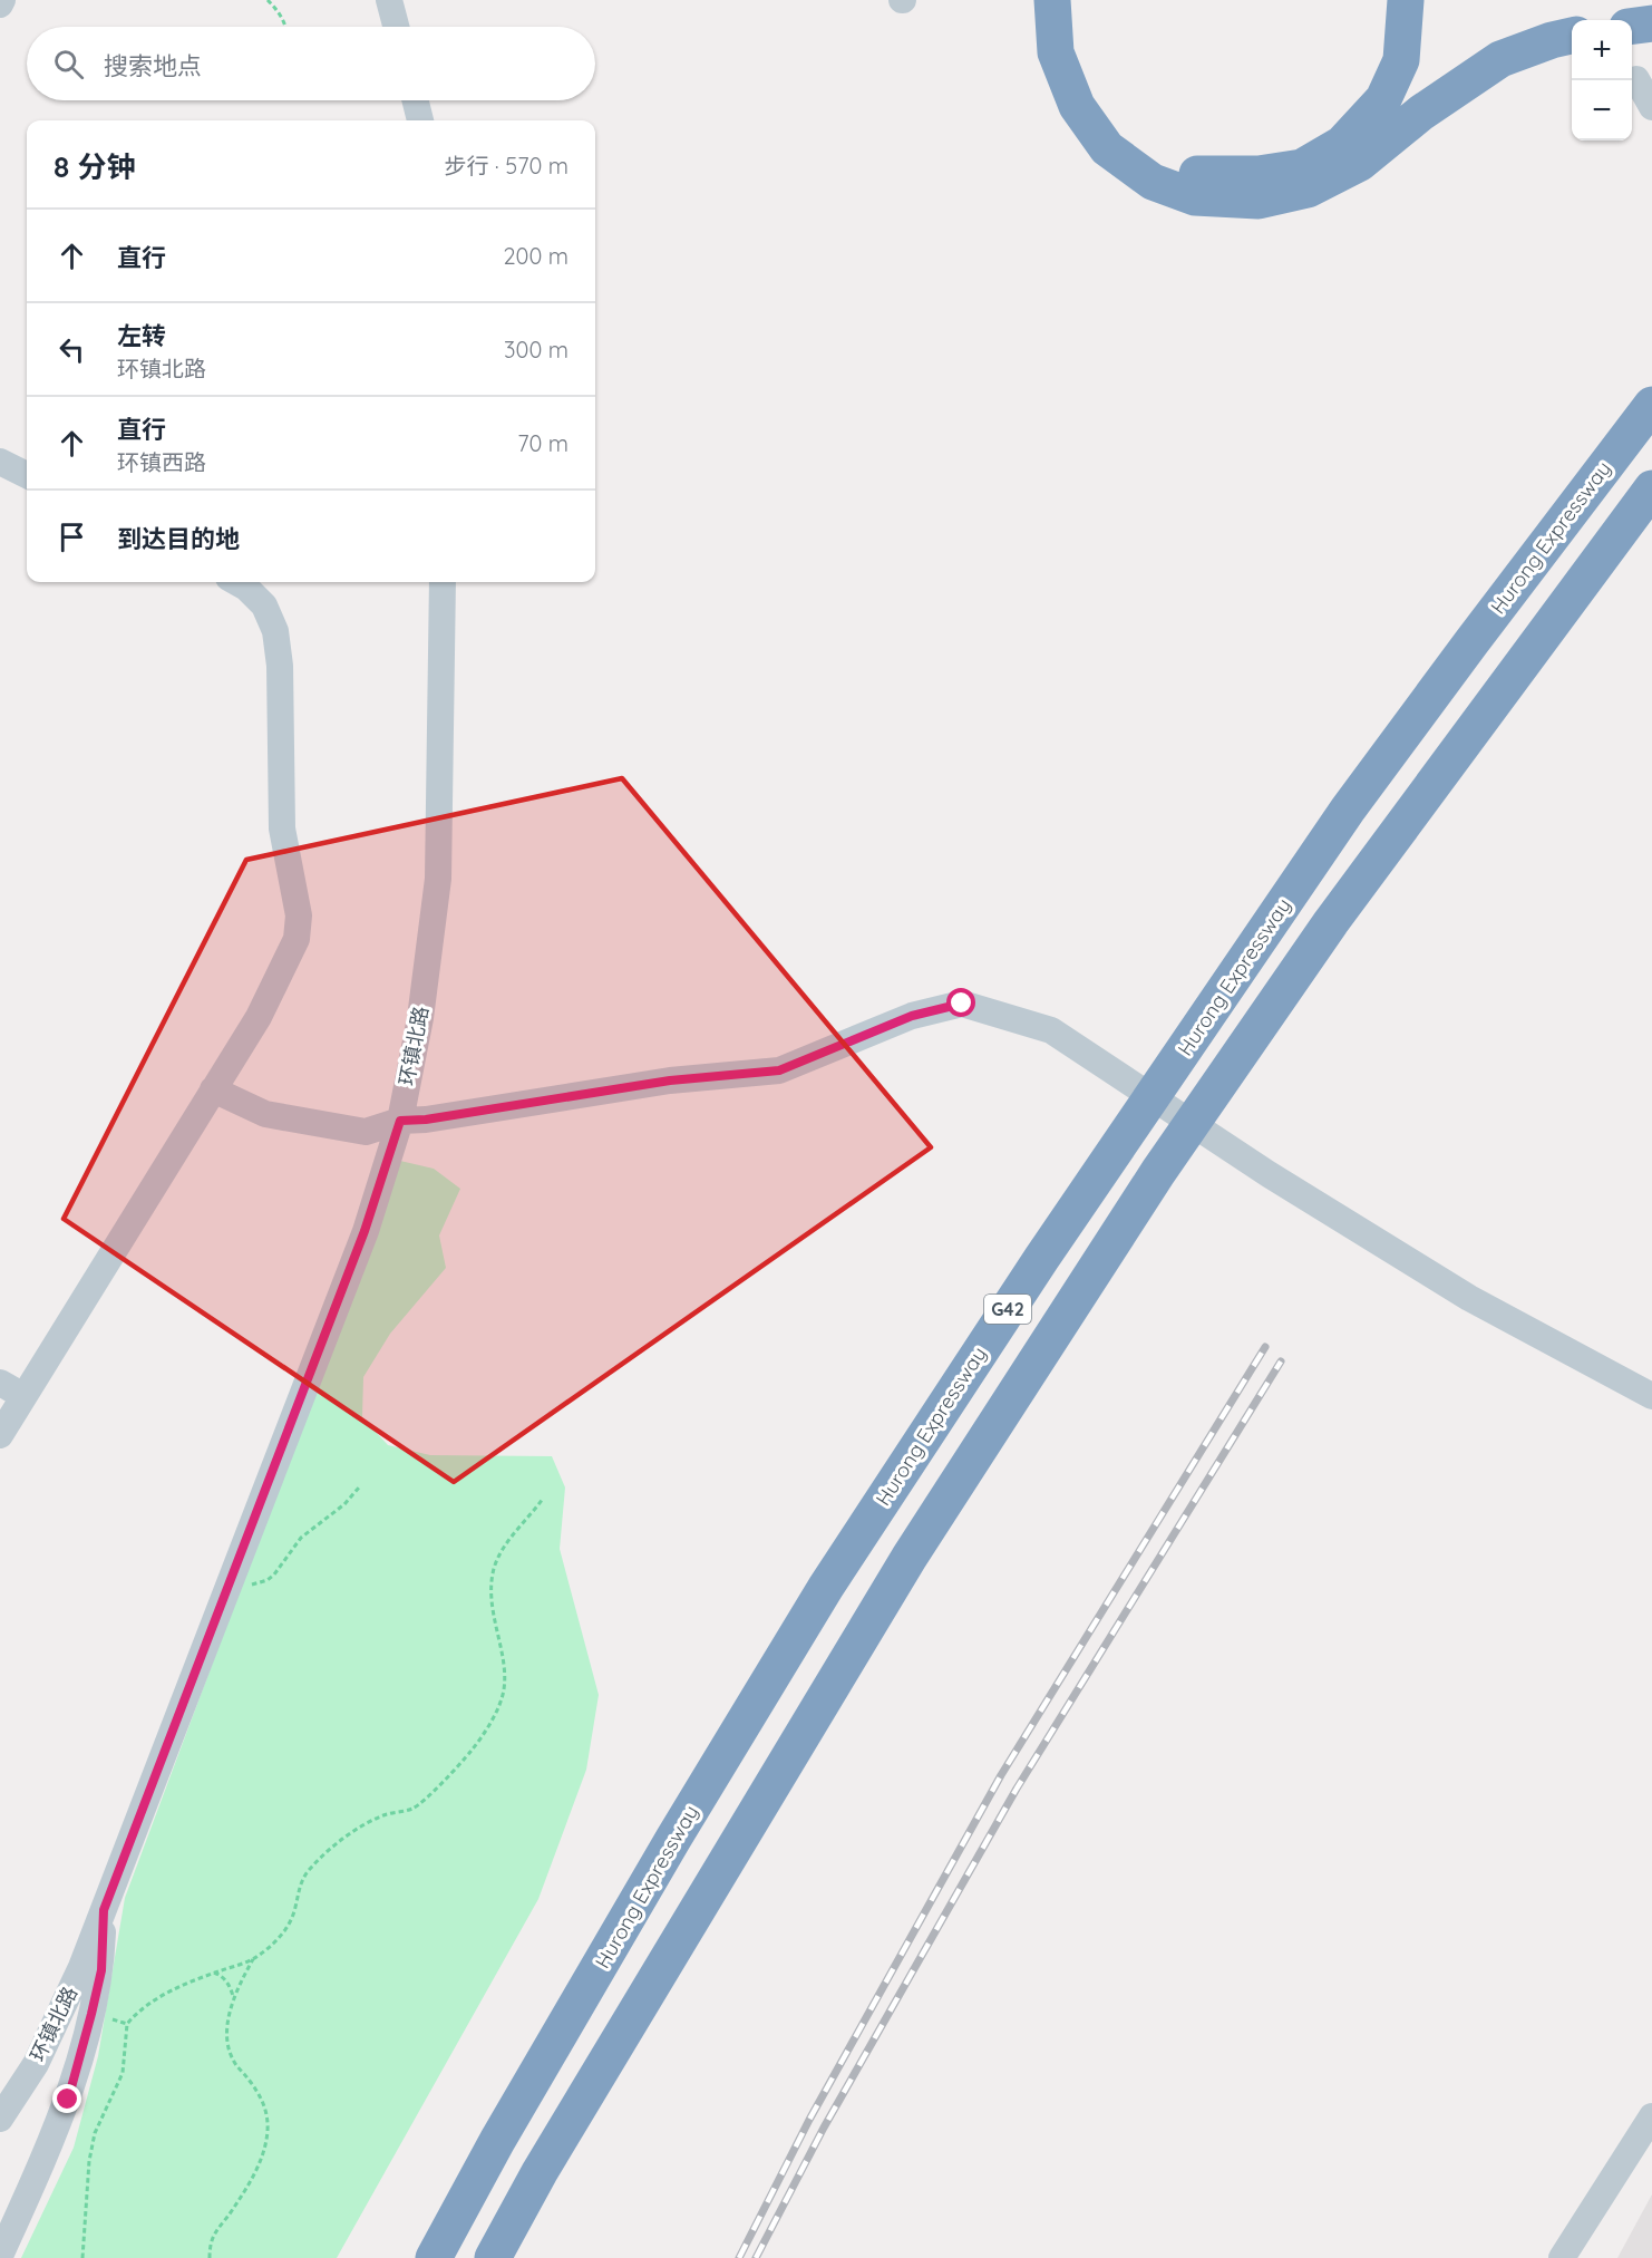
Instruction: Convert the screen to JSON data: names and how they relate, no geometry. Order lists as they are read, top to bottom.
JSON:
{
  "streets": {
    "highway": ["Hurong Expressway", "G42"],
    "street": ["环镇北路"]
  },
  "page": {
    "map_buttons": ["+", "−"],
    "search": "搜索地点",
    "heading": ["8 分钟", "步行 · 570 m"],
    "list": [
      ["直行", "200 m"],
      ["左转", "环镇北路", "300 m"],
      ["直行", "环镇西路", "70 m"],
      "到达目的地"
    ]
  }
}
